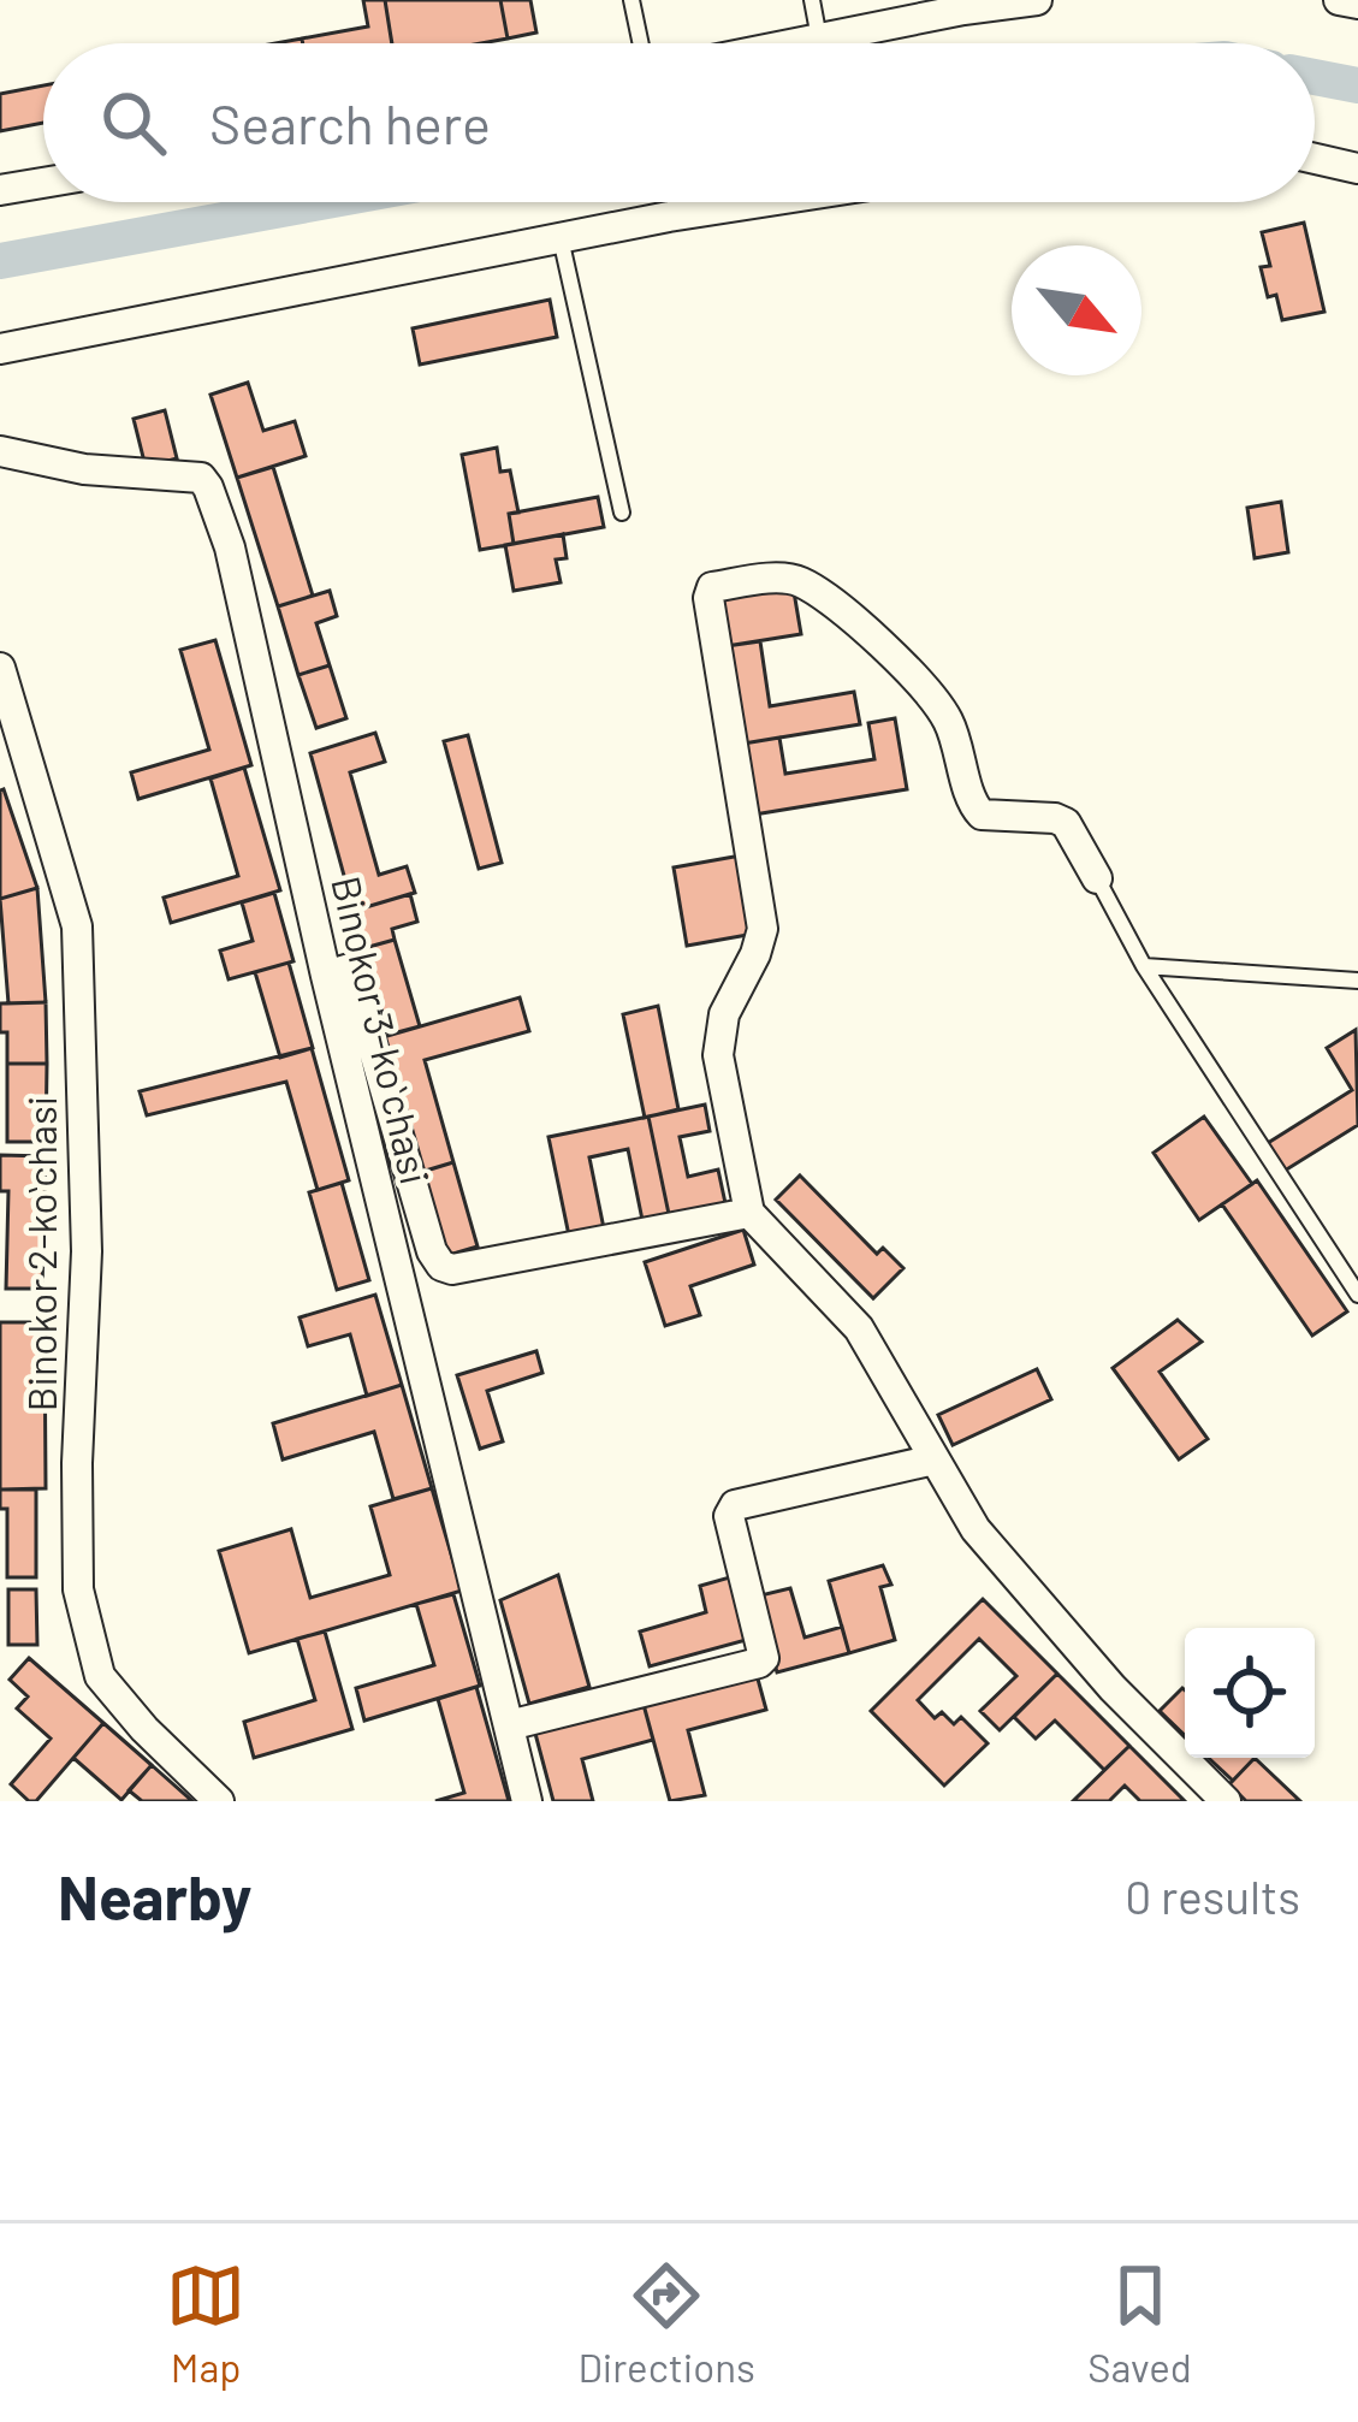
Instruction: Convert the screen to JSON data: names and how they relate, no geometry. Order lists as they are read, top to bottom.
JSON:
{
  "streets": {
    "street": ["Binokor 3-koʻchasi", "Binokor 2-koʻchasi"]
  },
  "north": "bottom right",
  "page": {
    "search": "Search here",
    "heading": ["Nearby", "0 results"],
    "nav": ["Map", "Directions", "Saved"]
  }
}
